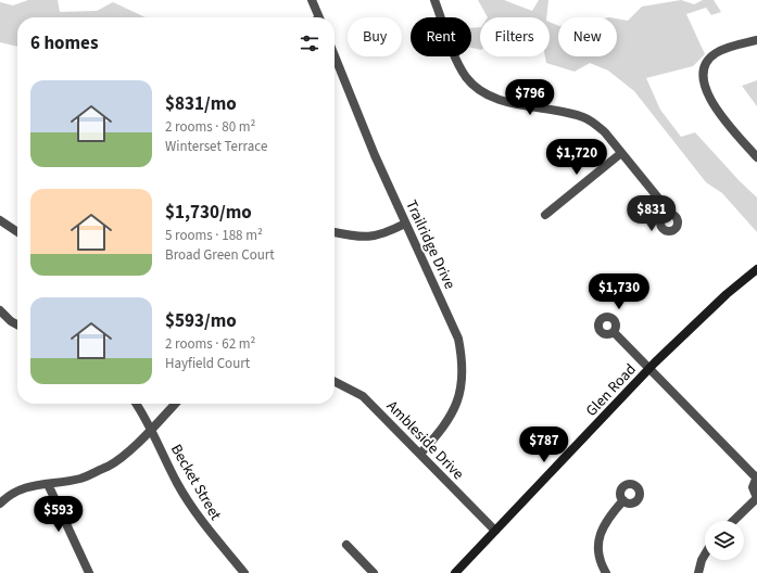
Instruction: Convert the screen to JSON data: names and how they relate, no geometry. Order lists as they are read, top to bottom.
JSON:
{
  "streets": {
    "main road": ["Glen Road"],
    "street": ["Trailridge Drive", "Ambleside Drive", "Becket Street"]
  },
  "crossings": [
    ["Trailridge Drive", "Ambleside Drive"],
    ["Glen Road", "Ambleside Drive"]
  ],
  "page": {
    "chip": [
      "Buy",
      "Rent",
      "Filters",
      "New"
    ],
    "heading": "6 homes",
    "list": [
      {
        "name": "$831/mo",
        "note": "2 rooms · 80 m² · Winterset Terrace"
      },
      {
        "name": "$1,730/mo",
        "note": "5 rooms · 188 m² · Broad Green Court"
      },
      {
        "name": "$593/mo",
        "note": "2 rooms · 62 m² · Hayfield Court"
      }
    ],
    "price": [
      "$796",
      "$1,720",
      "$831",
      "$1,730",
      "$787",
      "$593"
    ]
  }
}
